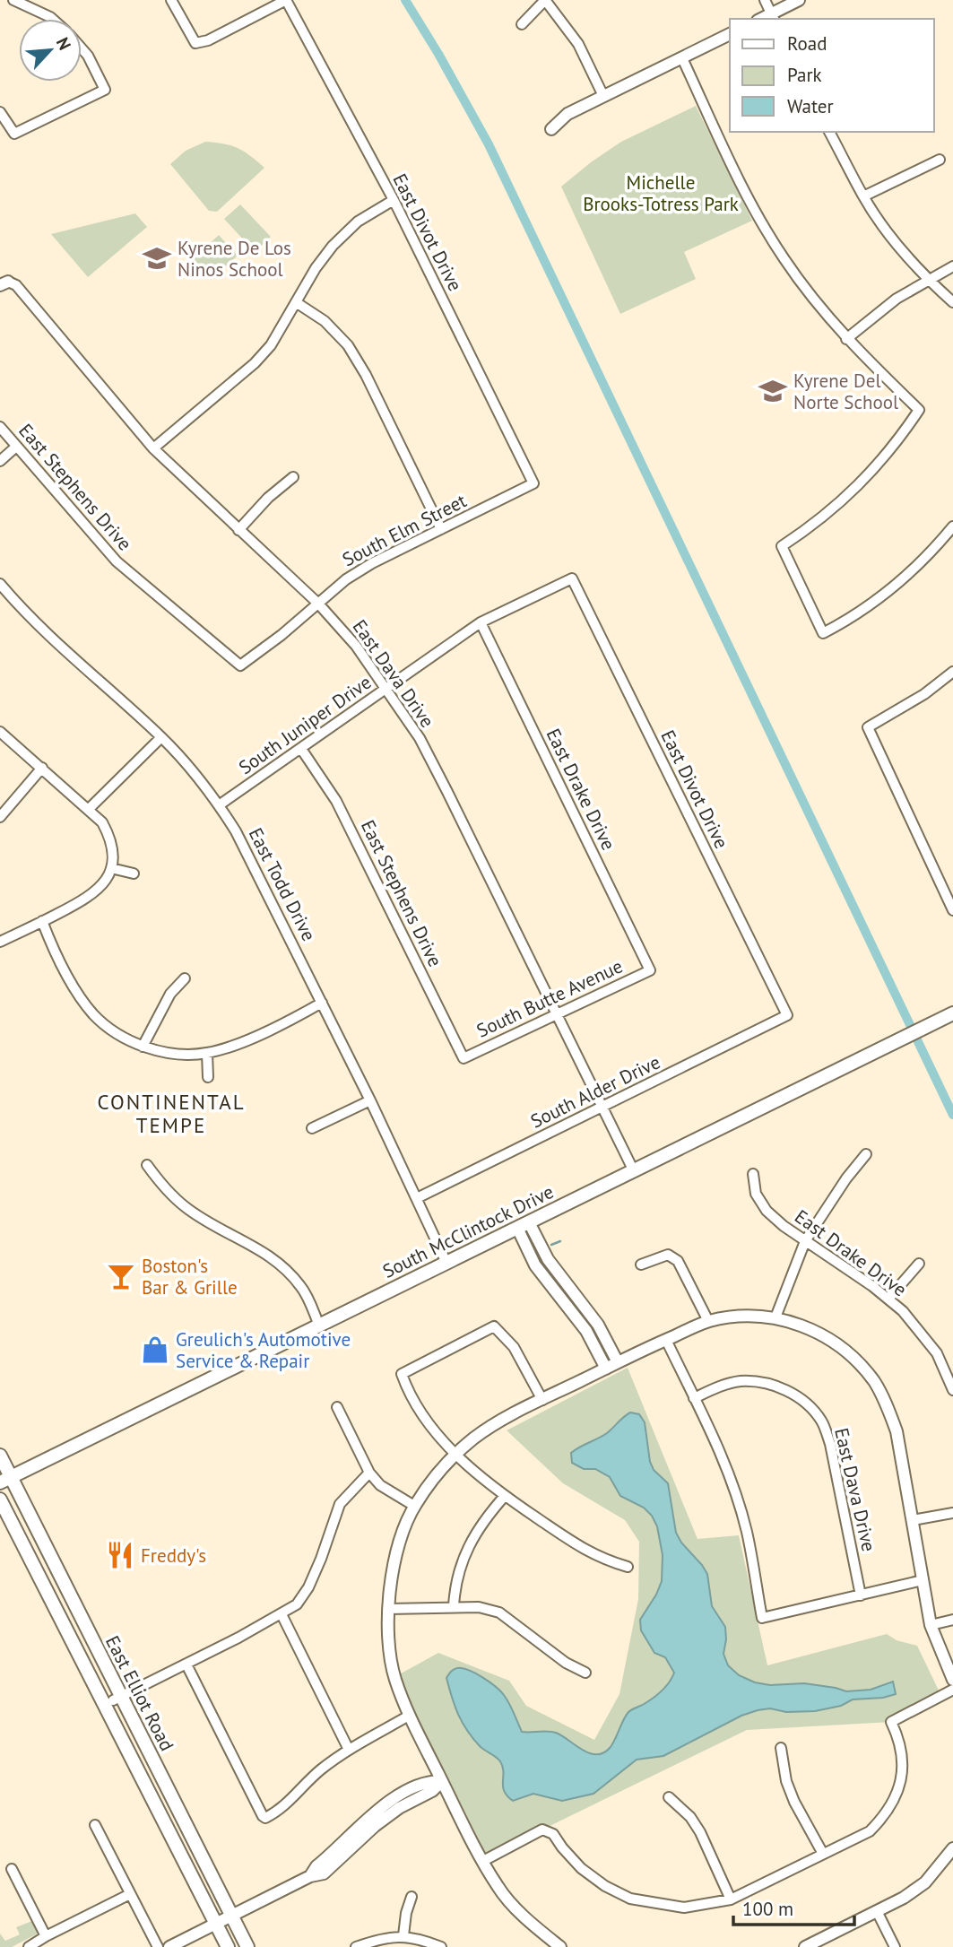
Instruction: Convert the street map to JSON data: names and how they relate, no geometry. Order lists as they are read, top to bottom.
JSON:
{
  "streets": {
    "main road": ["South McClintock Drive", "East Elliot Road"],
    "street": [
      "East Divot Drive",
      "East Stephens Drive",
      "South Elm Street",
      "East Dava Drive",
      "South Juniper Drive",
      "East Drake Drive",
      "East Todd Drive",
      "South Butte Avenue",
      "South Alder Drive"
    ]
  },
  "crossings": [
    ["East Divot Drive", "South Elm Street"],
    ["East Divot Drive", "South Juniper Drive"],
    ["East Divot Drive", "South Alder Drive"],
    ["East Stephens Drive", "South Elm Street"],
    ["East Stephens Drive", "South Juniper Drive"],
    ["East Stephens Drive", "South Butte Avenue"],
    ["South Elm Street", "East Dava Drive"],
    ["East Dava Drive", "South Juniper Drive"],
    ["East Dava Drive", "South Butte Avenue"],
    ["East Dava Drive", "South Alder Drive"],
    ["East Dava Drive", "South McClintock Drive"],
    ["South Juniper Drive", "East Drake Drive"],
    ["South Juniper Drive", "East Todd Drive"],
    ["East Drake Drive", "South Butte Avenue"],
    ["East Todd Drive", "South Alder Drive"],
    ["East Todd Drive", "South McClintock Drive"],
    ["South McClintock Drive", "East Elliot Road"]
  ],
  "districts": ["CONTINENTAL TEMPE"],
  "parks": ["Michelle Brooks-Totress Park"],
  "places": {
    "school or university": ["Kyrene De Los Ninos School", "Kyrene Del Norte School"],
    "bar": ["Boston's Bar & Grille"],
    "shop": ["Greulich's Automotive Service & Repair"],
    "restaurant": ["Freddy's"]
  },
  "legend": ["Road", "Park", "Water"],
  "scale_bar": "100 m",
  "north": "top right"
}
